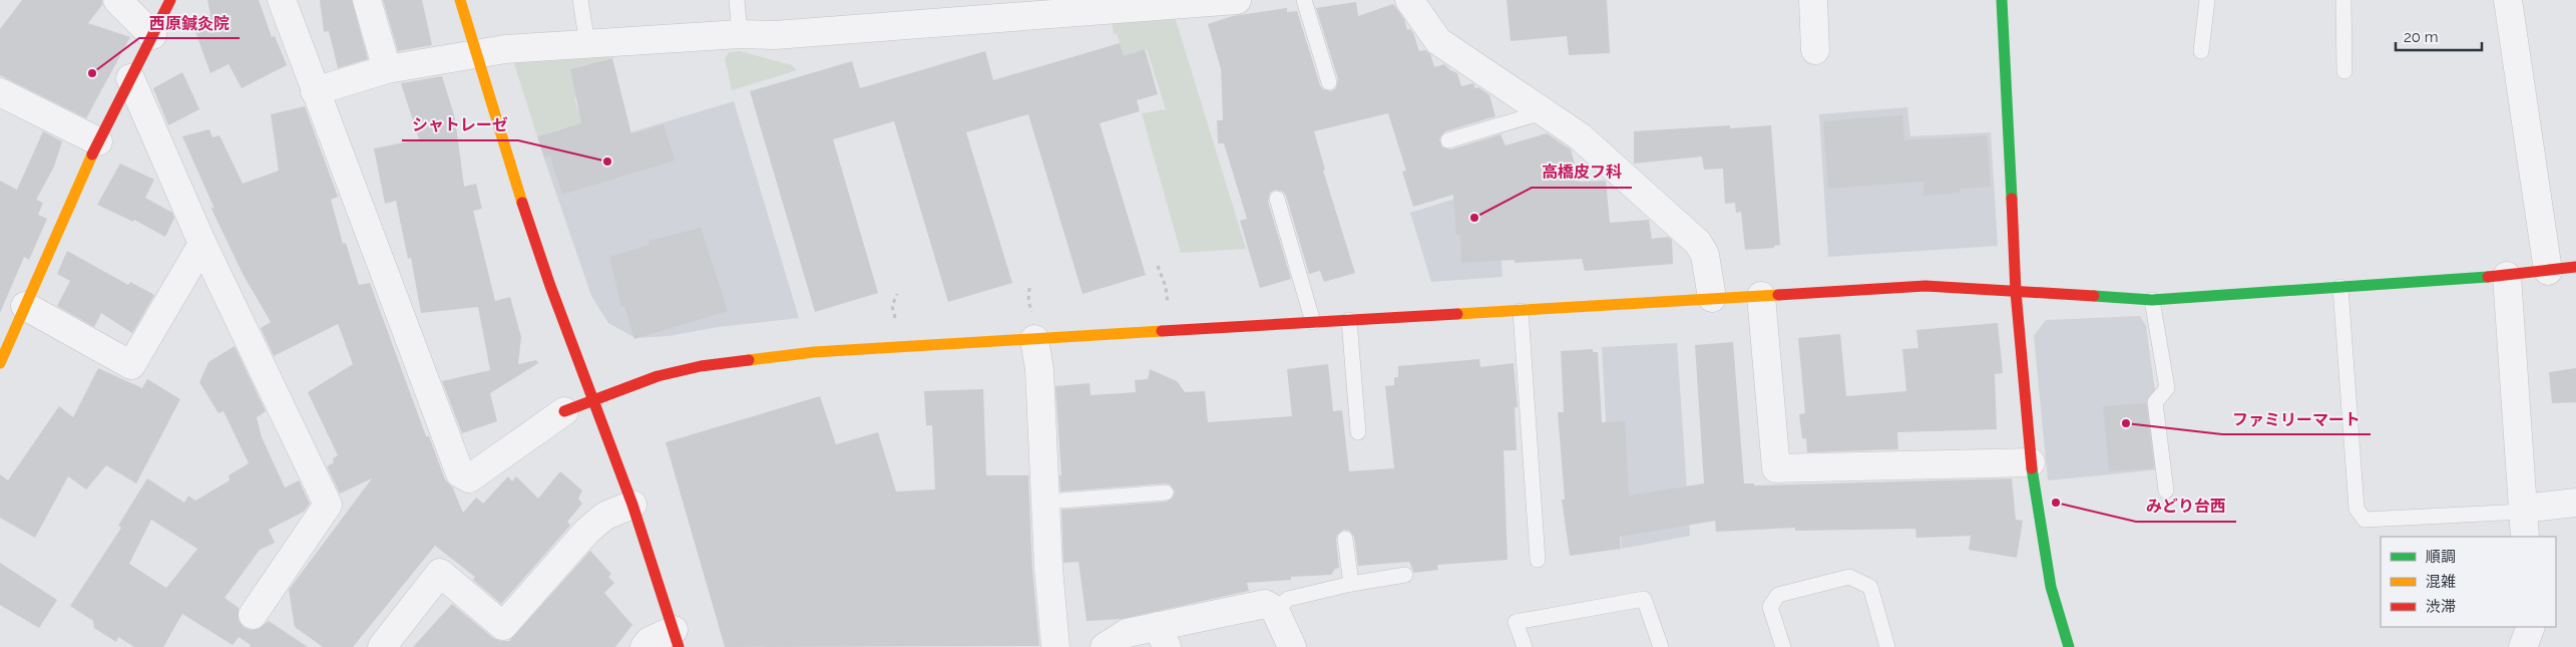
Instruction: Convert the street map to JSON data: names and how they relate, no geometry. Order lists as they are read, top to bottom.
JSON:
{
  "places": [
    "西原鍼灸院",
    "シャトレーゼ",
    "高橋皮フ科",
    "ファミリーマート",
    "みどり台西"
  ],
  "legend": ["順調", "混雑", "渋滞"],
  "scale_bar": "20 m"
}
